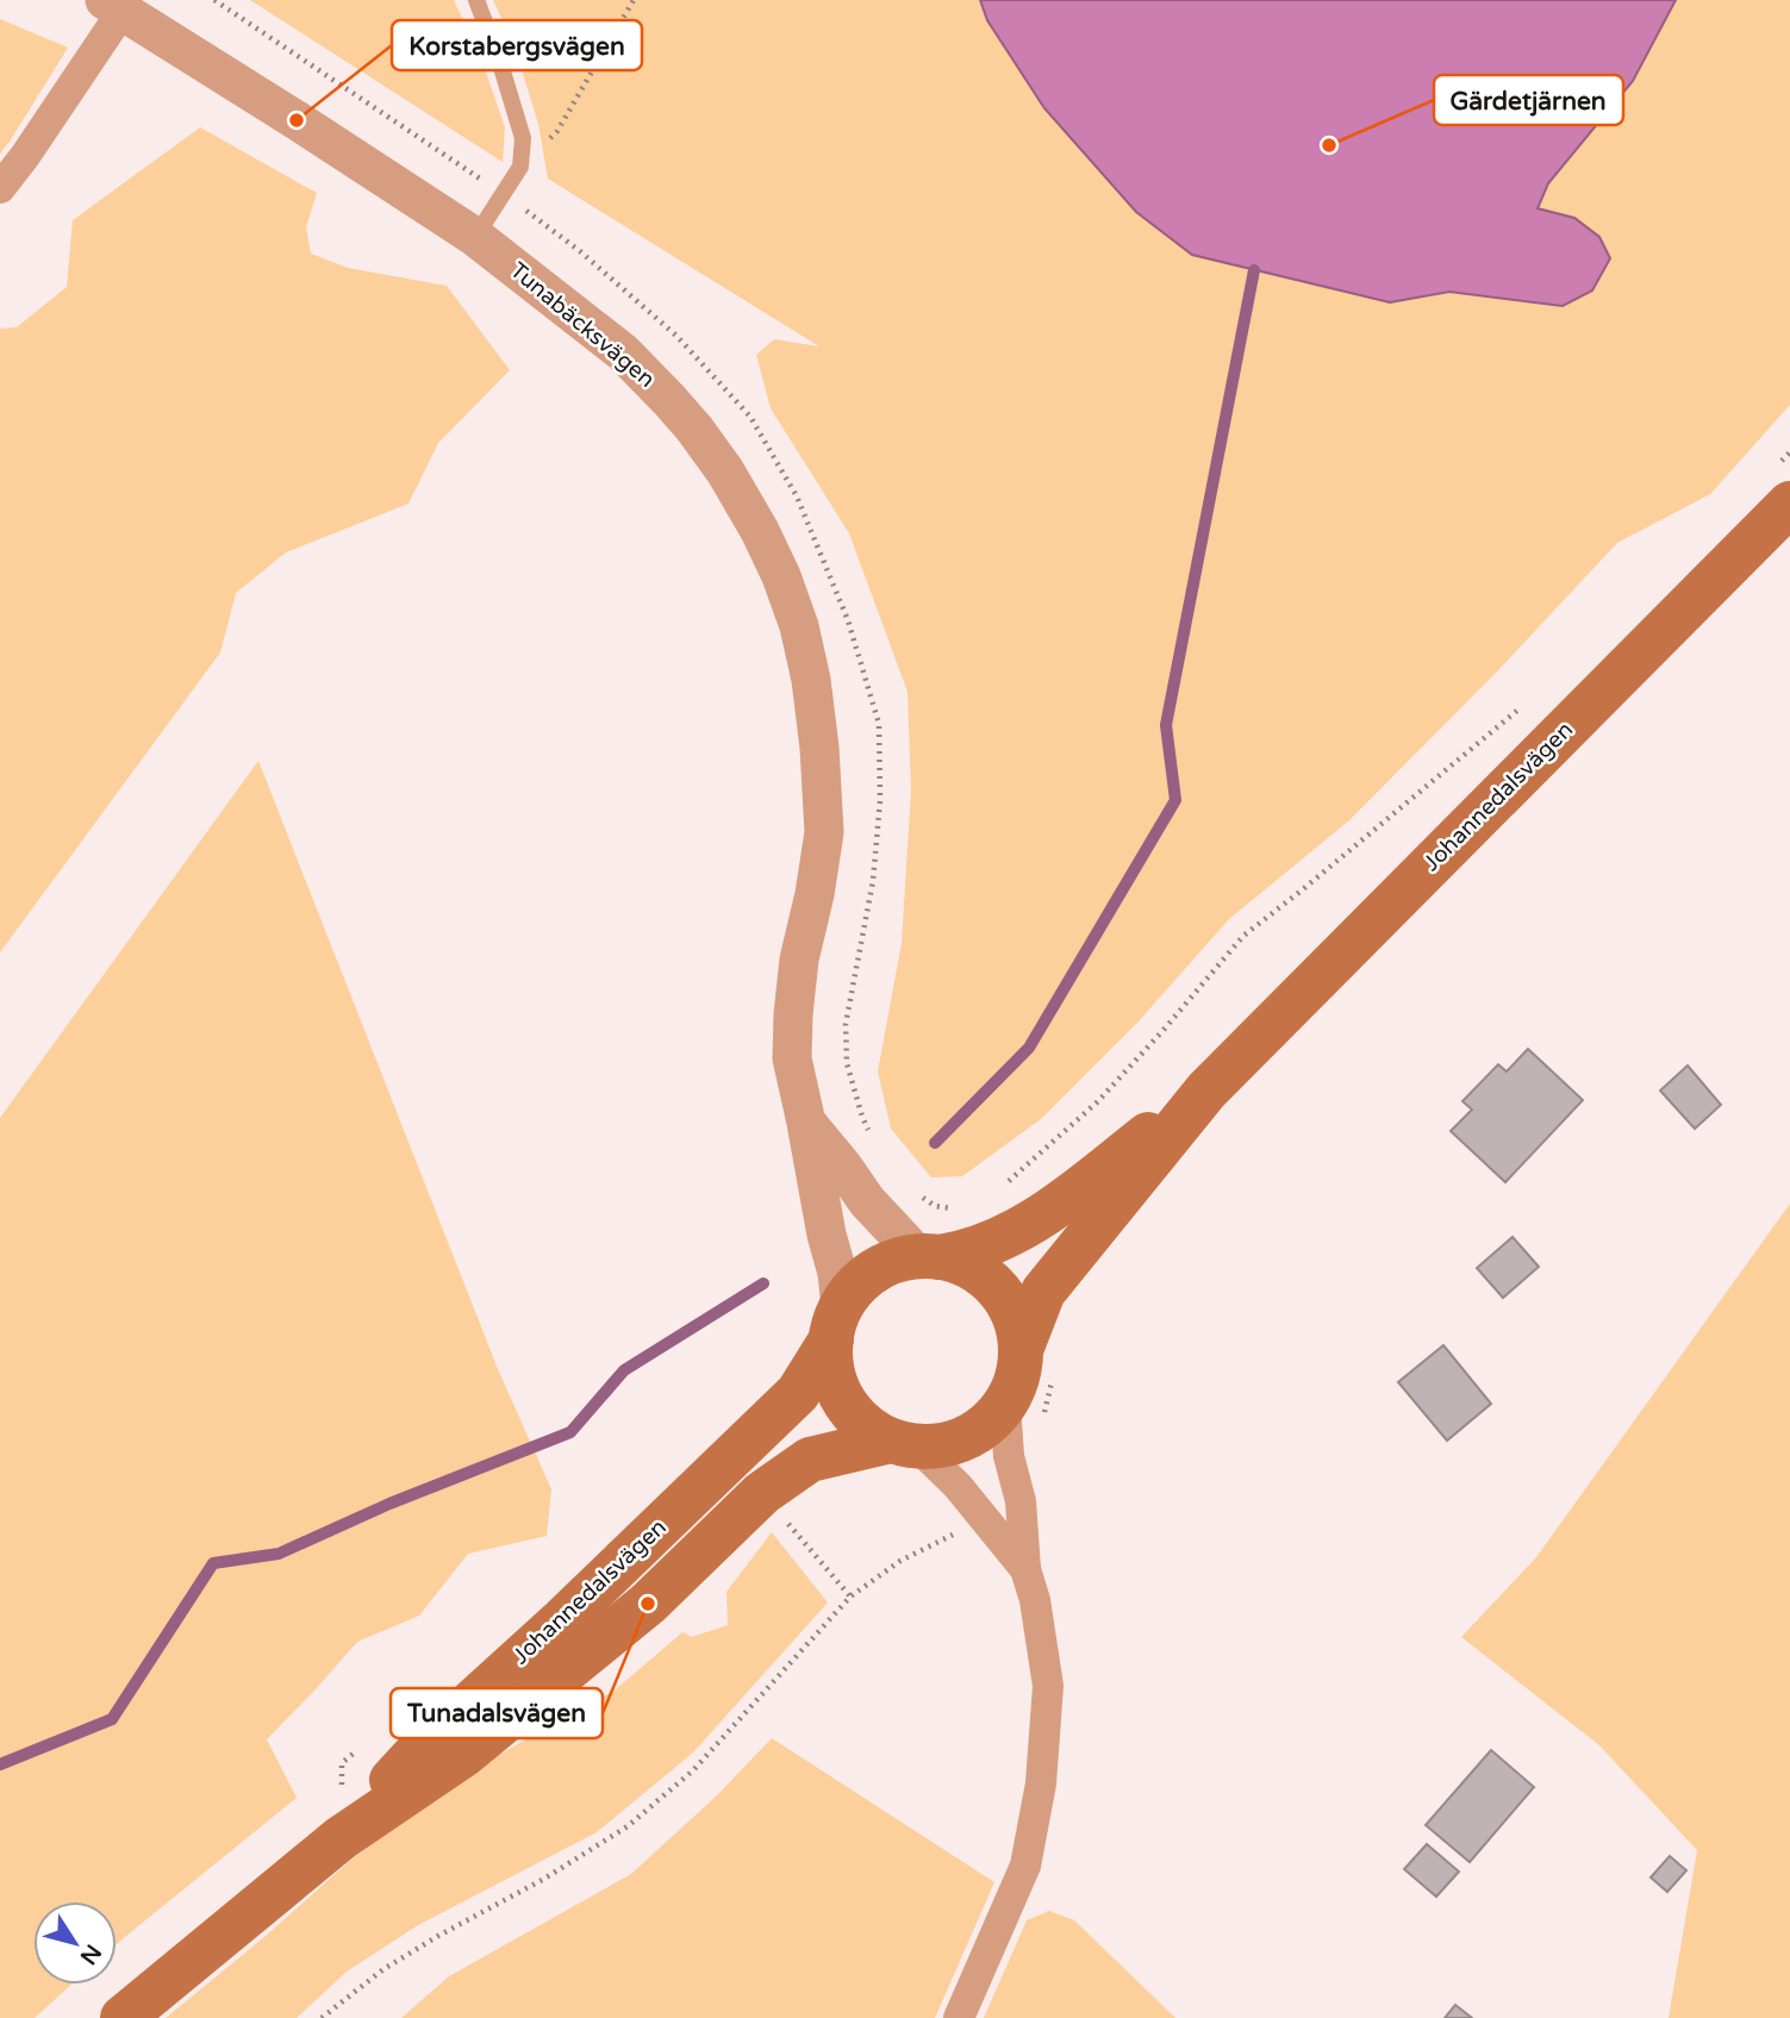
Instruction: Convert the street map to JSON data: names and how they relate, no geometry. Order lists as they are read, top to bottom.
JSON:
{
  "streets": {
    "main road": ["Johannedalsvägen"],
    "street": ["Tunabäcksvägen"]
  },
  "crossings": [
    ["Tunabäcksvägen", "Johannedalsvägen"]
  ],
  "places": ["Korstabergsvägen", "Gärdetjärnen", "Tunadalsvägen"],
  "north": "bottom right"
}
